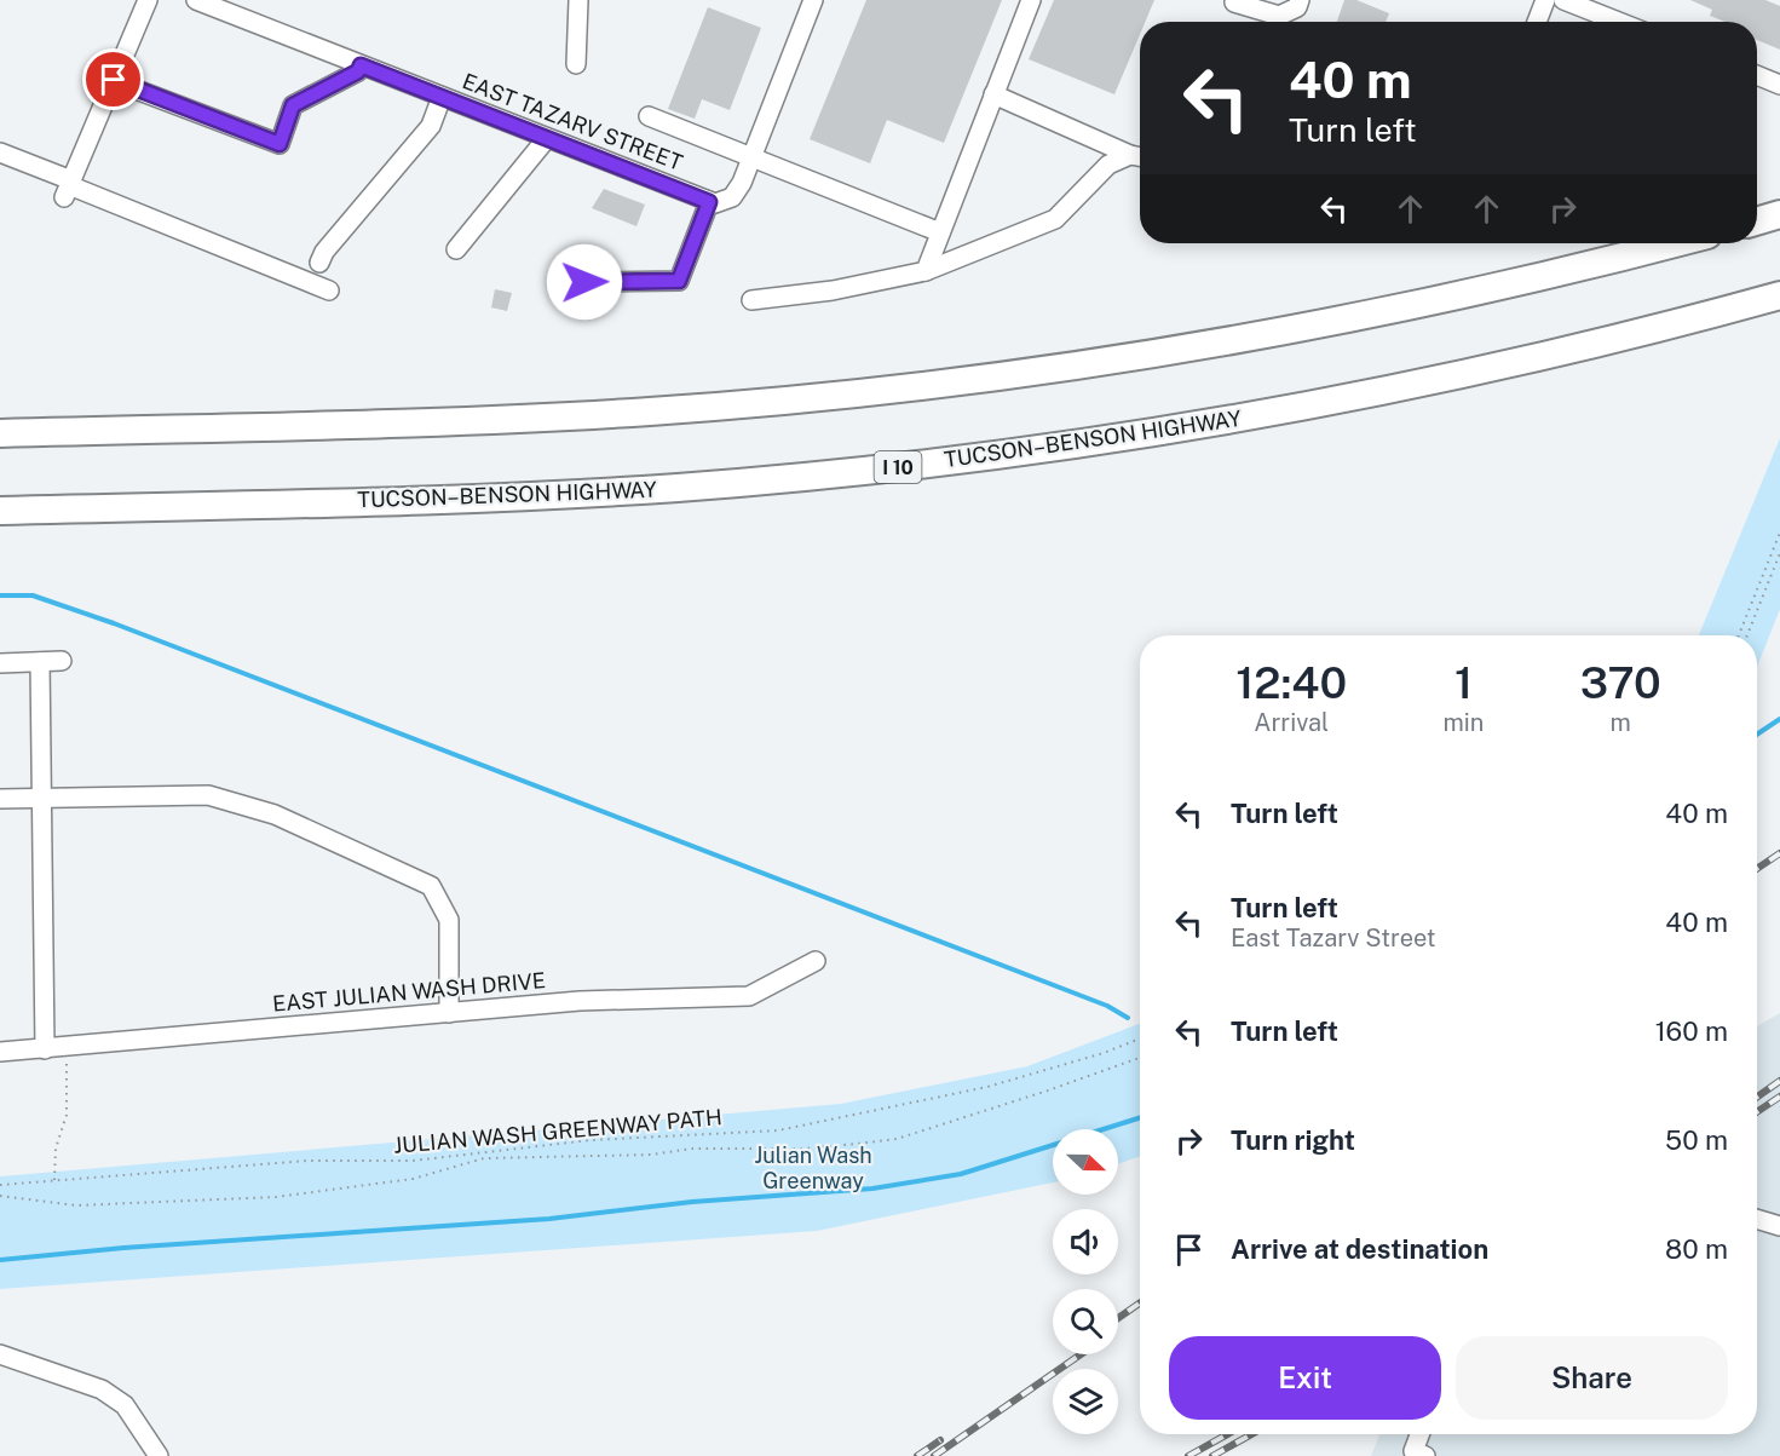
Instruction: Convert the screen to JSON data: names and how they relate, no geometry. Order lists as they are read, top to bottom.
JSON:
{
  "streets": {
    "highway": ["TUCSON–BENSON HIGHWAY", "I 10"],
    "street": ["EAST TAZARV STREET", "EAST JULIAN WASH DRIVE"],
    "path": ["JULIAN WASH GREENWAY PATH"]
  },
  "parks": ["Julian Wash Greenway"],
  "north": "right",
  "page": {
    "turn": ["40 m", "Turn left"],
    "eta": [
      "12:40",
      "Arrival",
      "1",
      "min",
      "370",
      "m"
    ],
    "list": [
      {
        "name": "Turn left",
        "value": "40 m"
      },
      {
        "name": "Turn left",
        "note": "East Tazarv Street",
        "value": "40 m"
      },
      {
        "name": "Turn left",
        "value": "160 m"
      },
      {
        "name": "Turn right",
        "value": "50 m"
      },
      {
        "name": "Arrive at destination",
        "value": "80 m"
      }
    ],
    "buttons": ["Exit", "Share"]
  }
}
